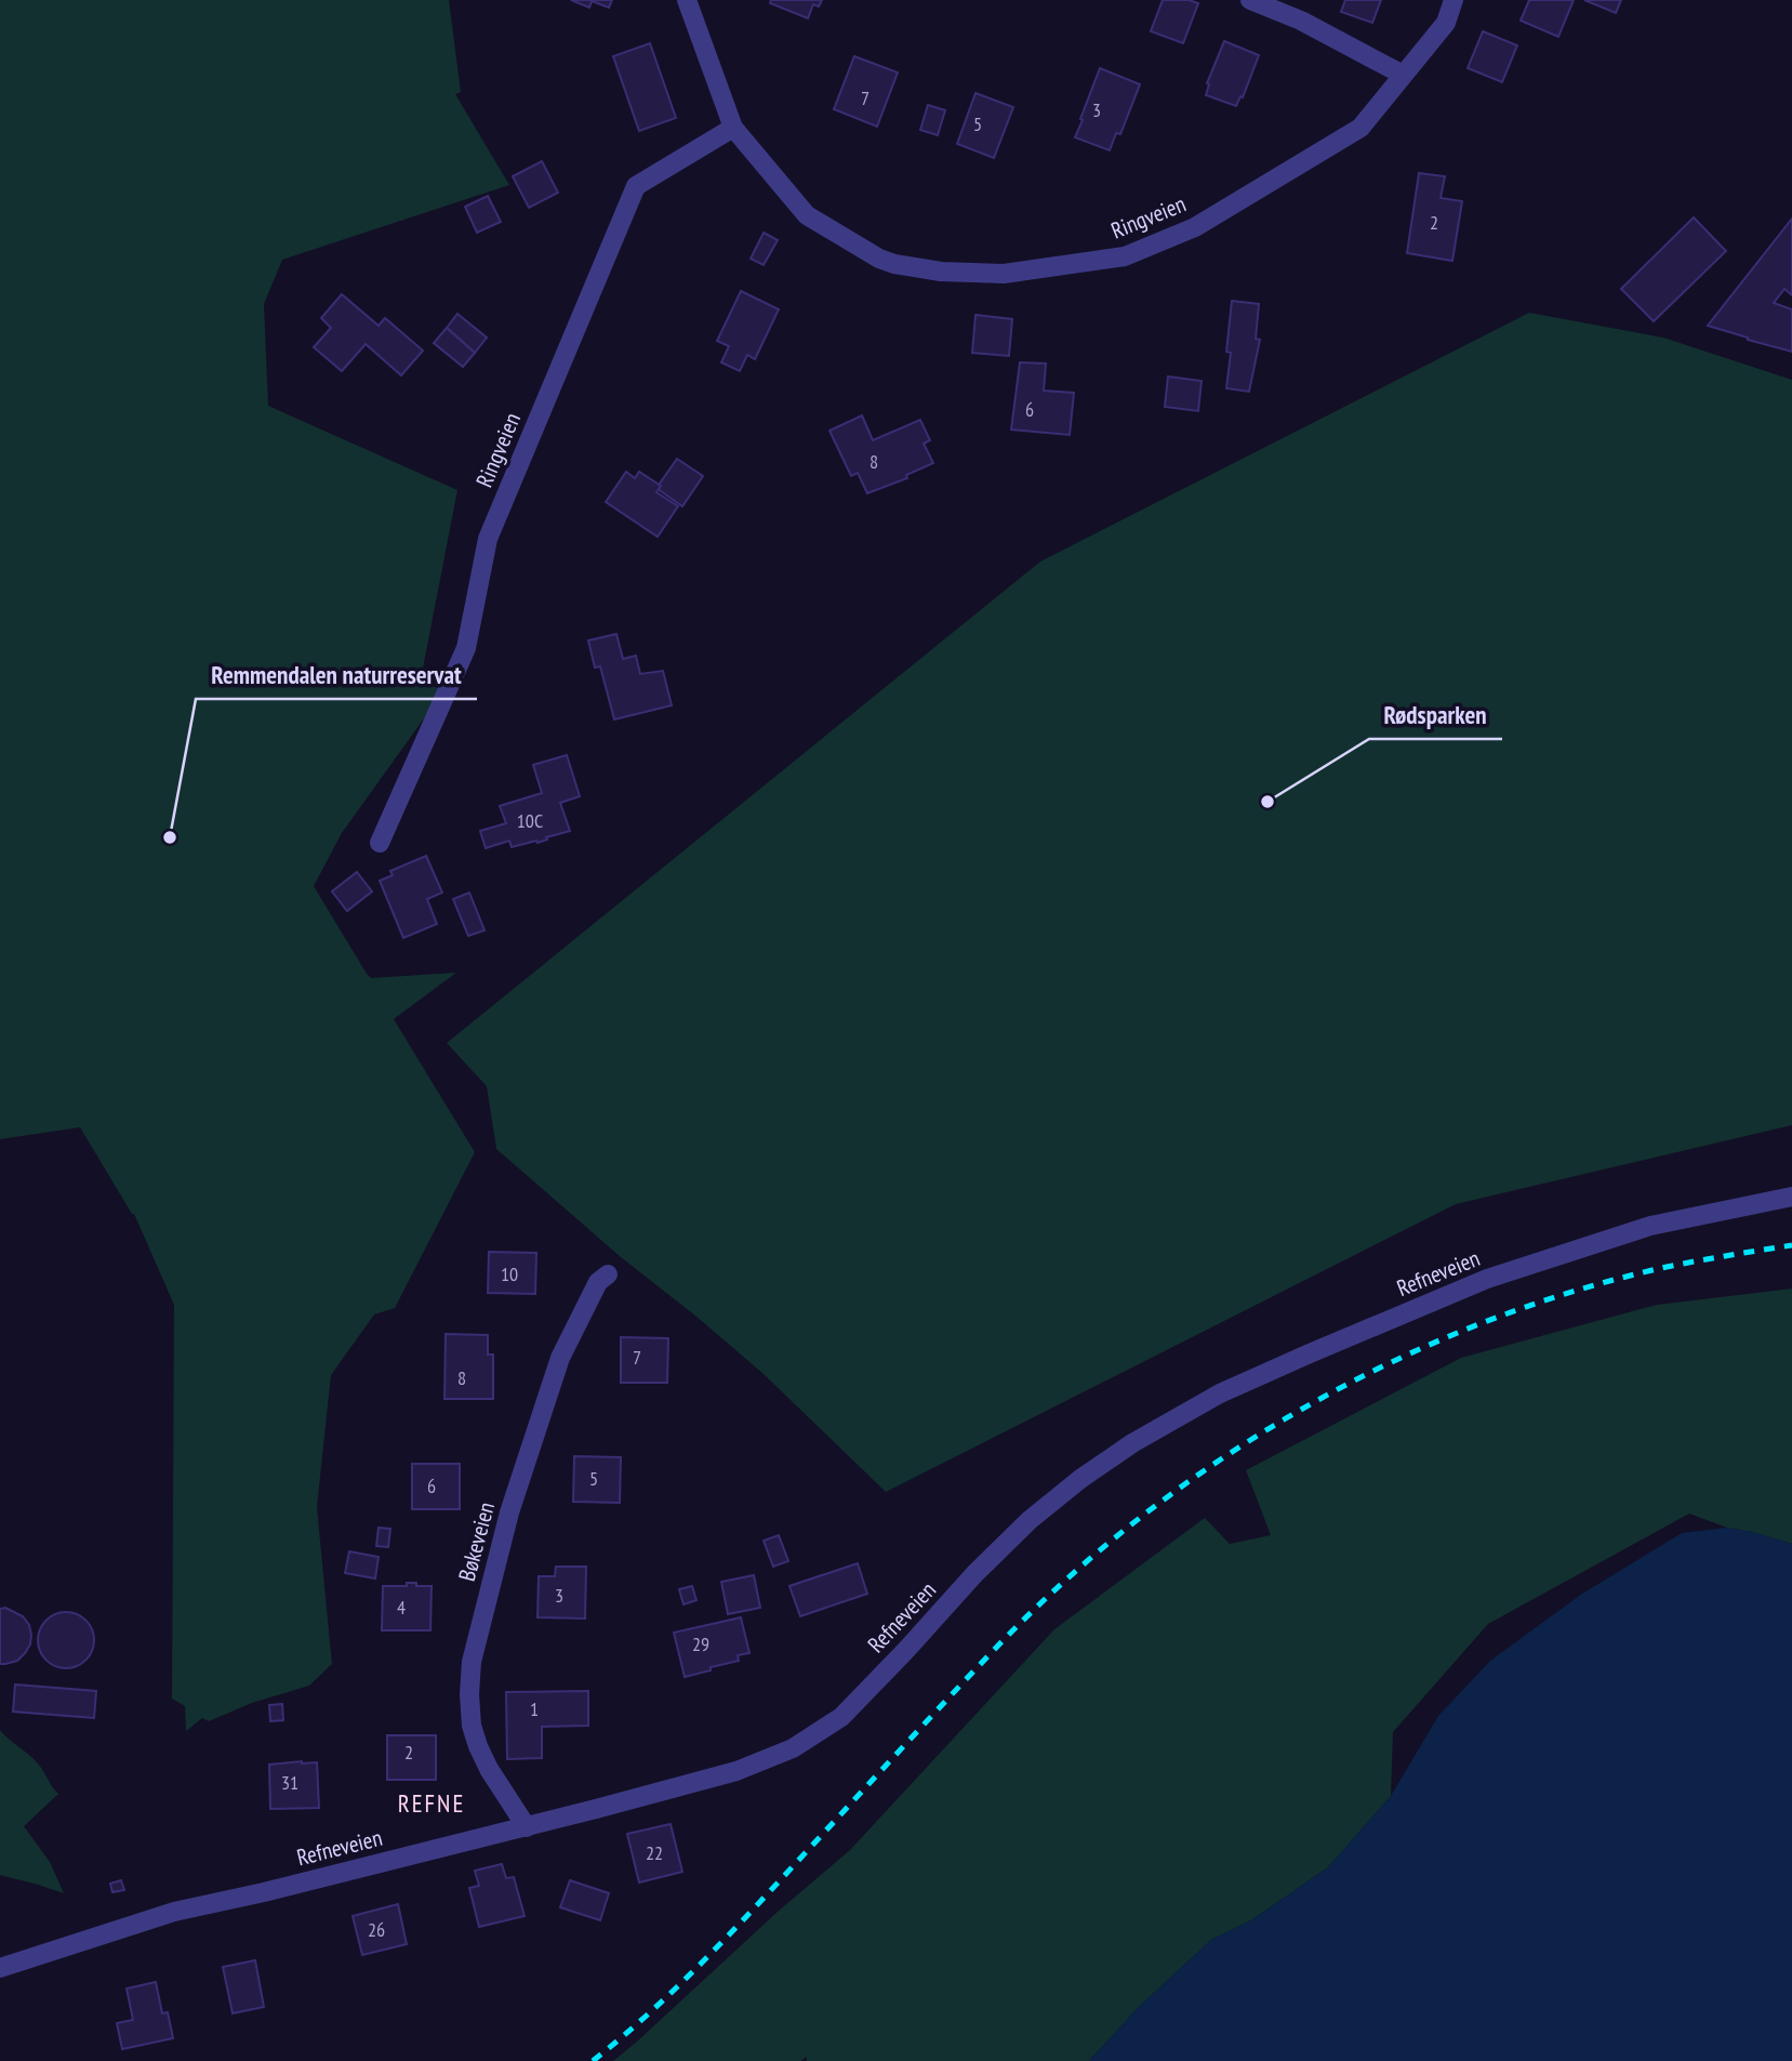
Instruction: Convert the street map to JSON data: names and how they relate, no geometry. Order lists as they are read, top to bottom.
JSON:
{
  "streets": {
    "street": ["Ringveien", "Refneveien", "Bøkeveien"]
  },
  "crossings": [
    ["Refneveien", "Bøkeveien"]
  ],
  "districts": ["REFNE"],
  "places": ["Rødsparken", "Remmendalen naturreservat"],
  "house_numbers": [
    "7",
    "3",
    "5",
    "2",
    "6",
    "8",
    "10C",
    "10",
    "7",
    "8",
    "5",
    "6",
    "3",
    "4",
    "29",
    "1",
    "2",
    "31",
    "22",
    "26"
  ]
}
